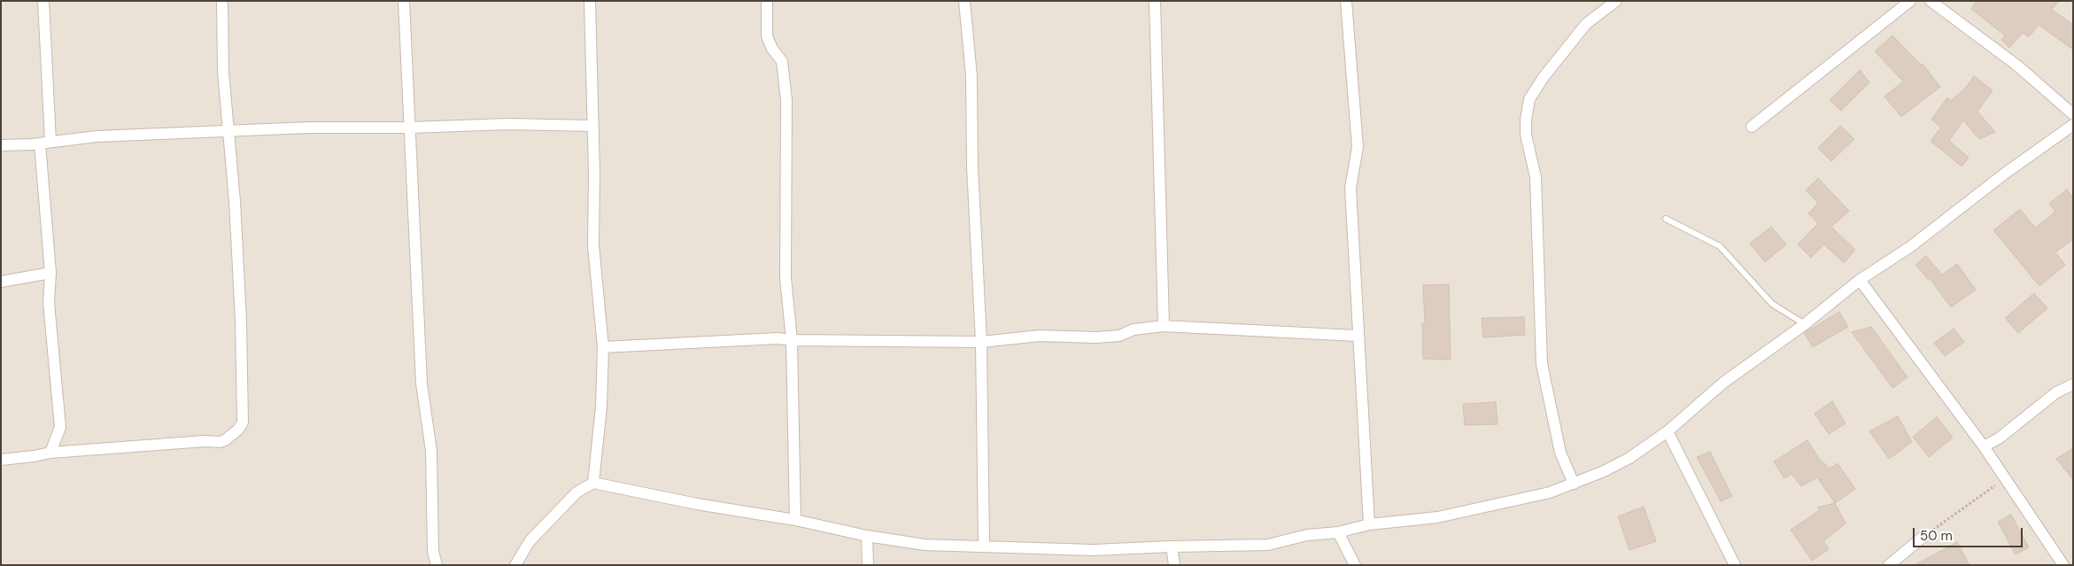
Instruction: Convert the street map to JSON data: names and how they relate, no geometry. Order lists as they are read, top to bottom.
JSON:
{
  "scale_bar": "50 m"
}
